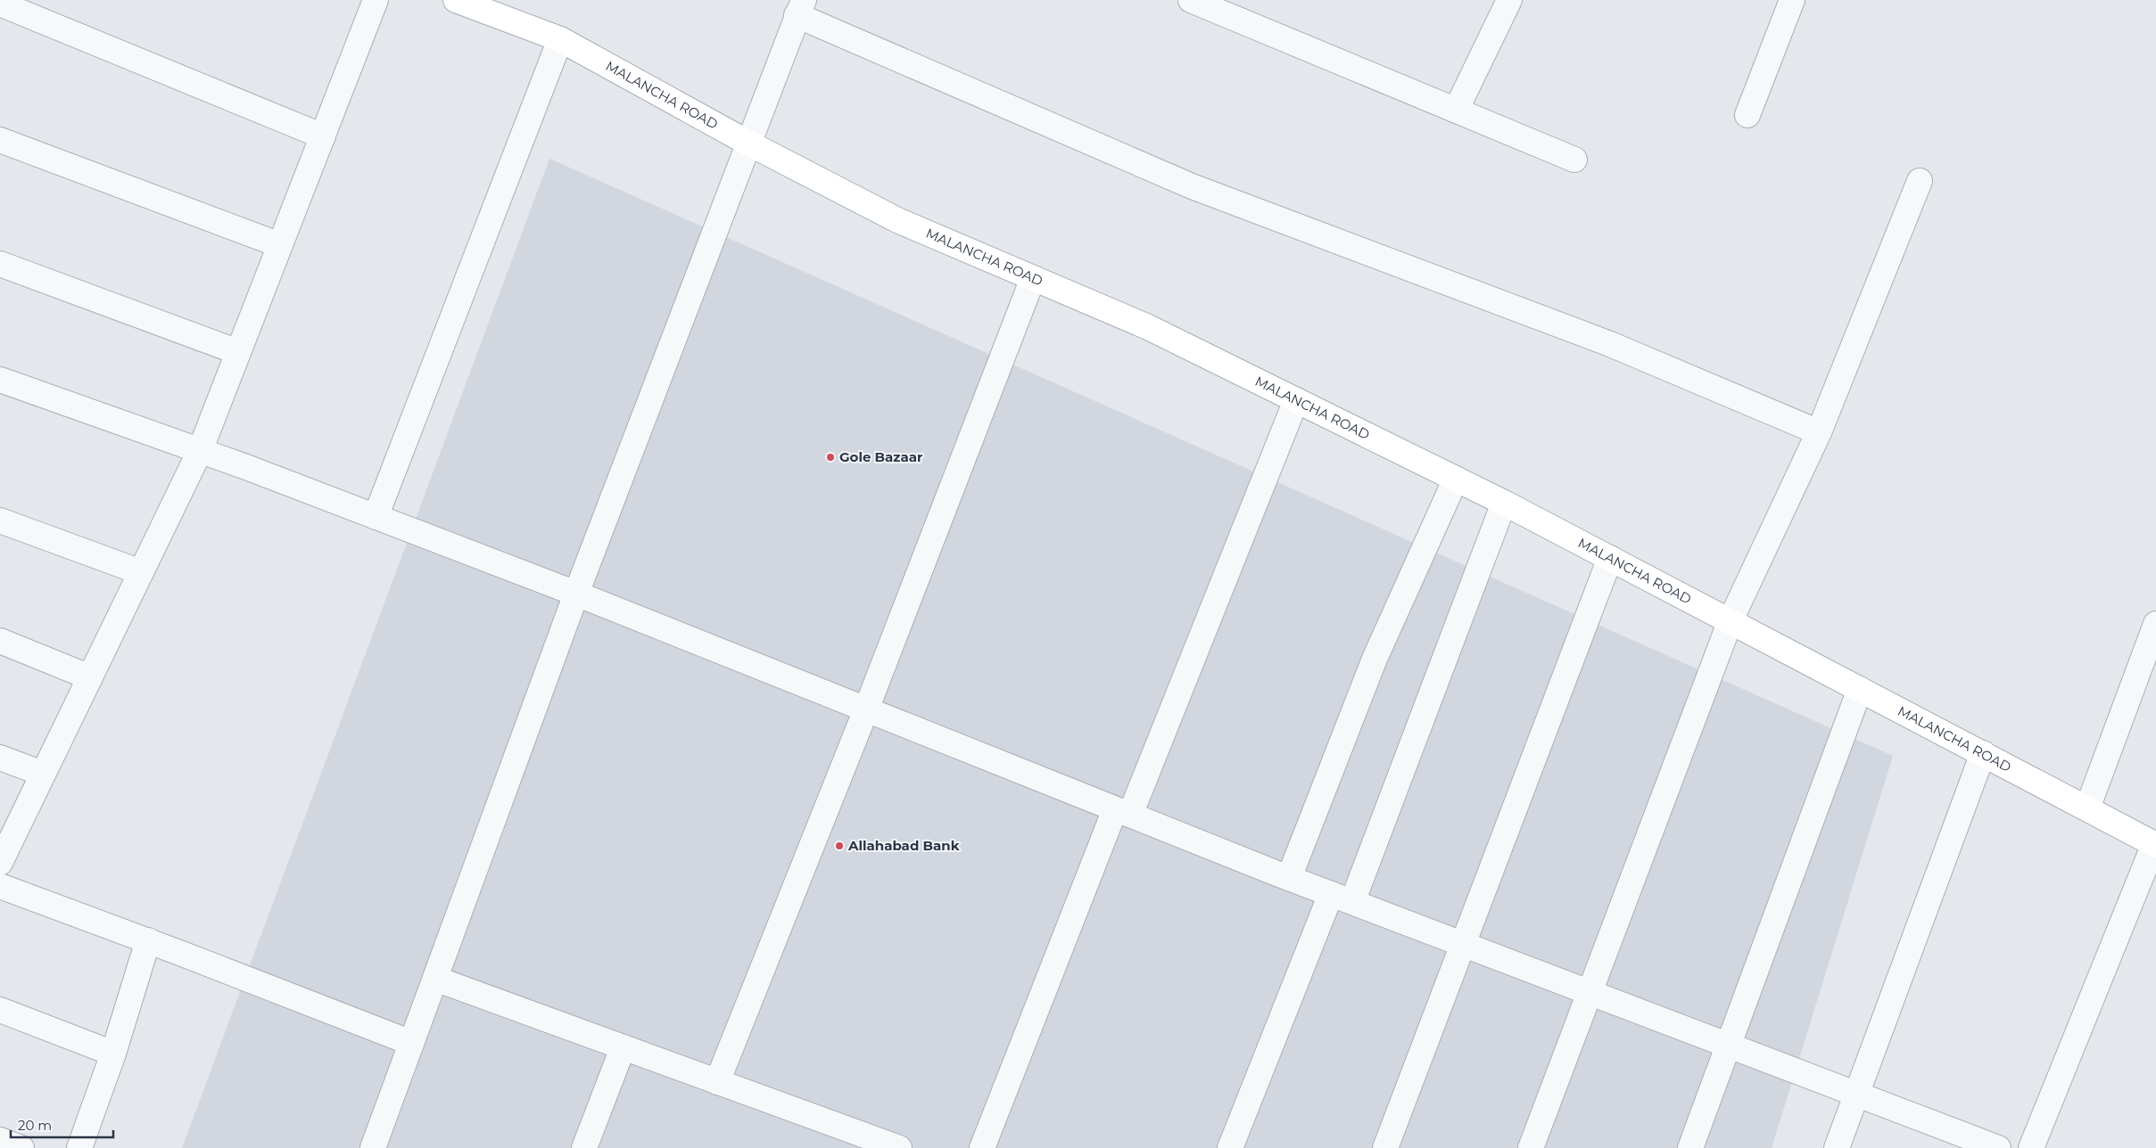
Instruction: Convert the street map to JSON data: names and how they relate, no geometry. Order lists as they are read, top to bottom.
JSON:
{
  "streets": {
    "main road": ["MALANCHA ROAD"]
  },
  "places": ["Gole Bazaar", "Allahabad Bank"],
  "scale_bar": "20 m"
}
